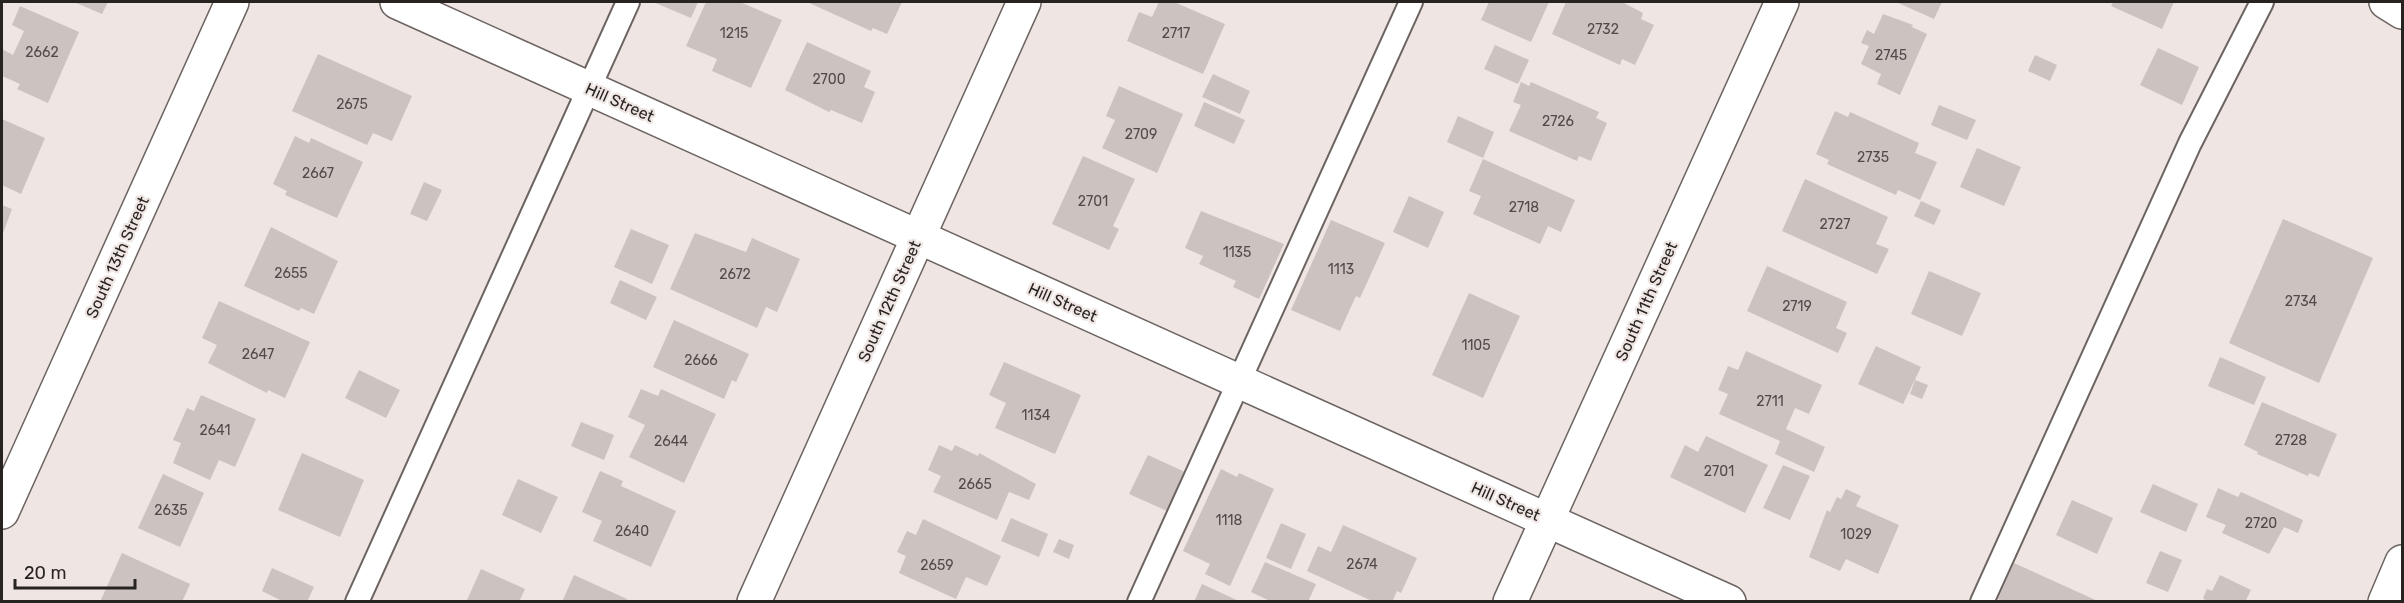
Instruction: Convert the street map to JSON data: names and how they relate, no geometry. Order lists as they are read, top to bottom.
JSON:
{
  "streets": {
    "street": [
      "Hill Street",
      "South 13th Street",
      "South 12th Street",
      "South 11th Street"
    ]
  },
  "crossings": [
    ["Hill Street", "South 12th Street"],
    ["Hill Street", "South 11th Street"]
  ],
  "house_numbers": [
    "2732",
    "1215",
    "2717",
    "2662",
    "2745",
    "2700",
    "2675",
    "2726",
    "2709",
    "2735",
    "2667",
    "2701",
    "2718",
    "2727",
    "1135",
    "1113",
    "2655",
    "2672",
    "2734",
    "2719",
    "1105",
    "2647",
    "2666",
    "2711",
    "1134",
    "2641",
    "2728",
    "2644",
    "2701",
    "2665",
    "2635",
    "1118",
    "2720",
    "2640",
    "1029",
    "2674",
    "2659"
  ],
  "scale_bar": "20 m"
}
